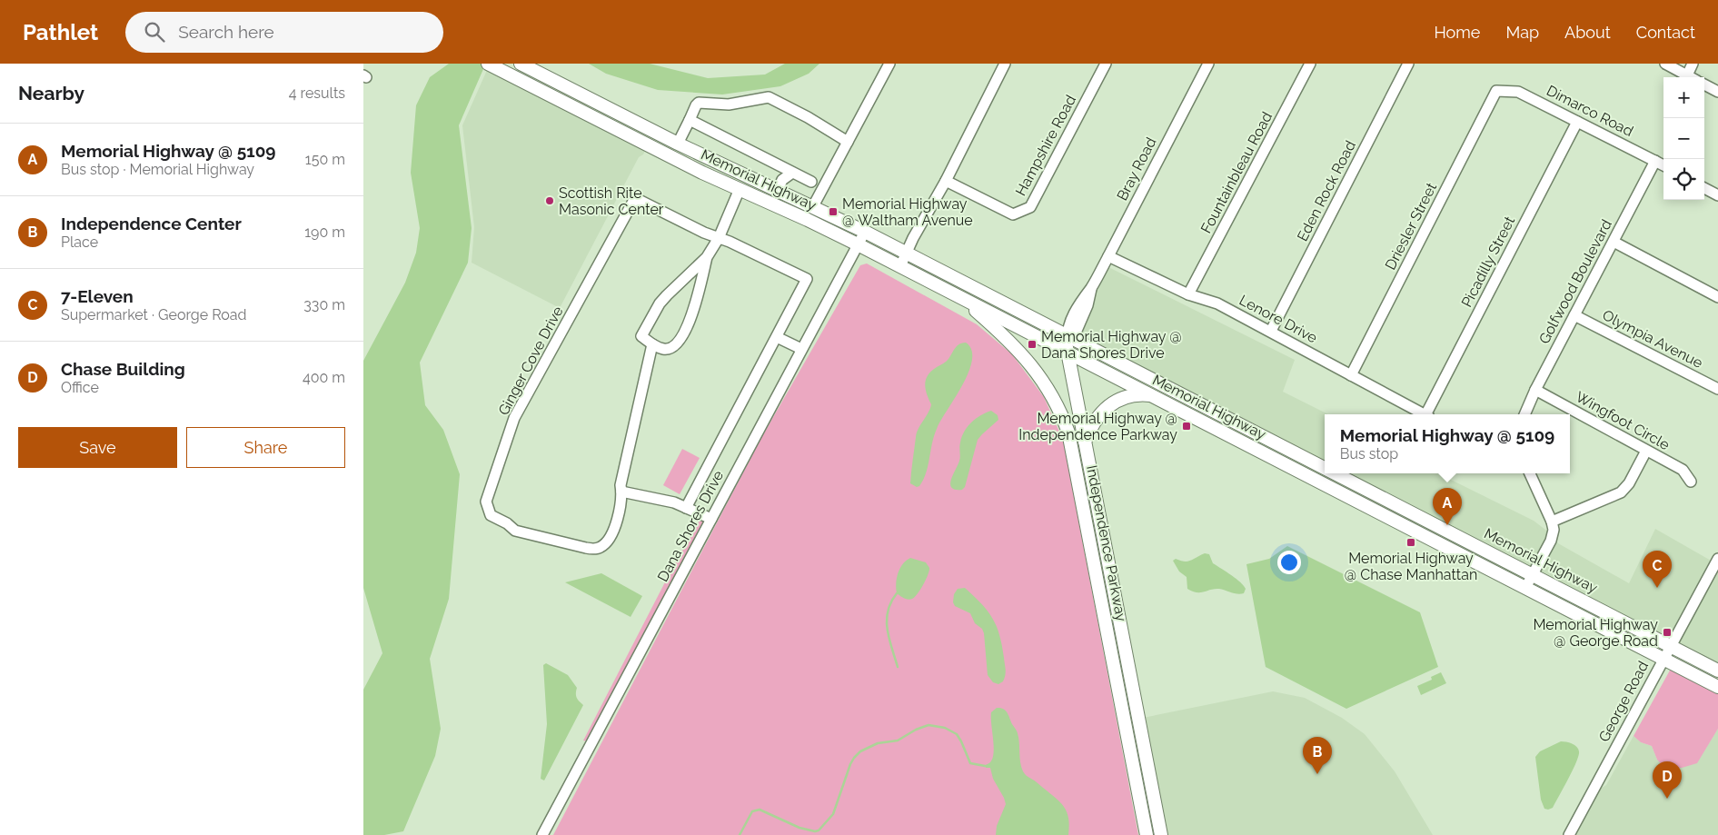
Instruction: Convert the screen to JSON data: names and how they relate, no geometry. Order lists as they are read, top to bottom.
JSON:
{
  "streets": {
    "main road": ["Memorial Highway", "Independence Parkway"],
    "street": [
      "Dimarco Road",
      "Hampshire Road",
      "Bray Road",
      "Fountainbleau Road",
      "Eden Rock Road",
      "Driesler Street",
      "Picadilly Street",
      "Golfwood Boulevard",
      "Lenore Drive",
      "Olympia Avenue",
      "Ginger Cove Drive",
      "Wingfoot Circle",
      "Dana Shores Drive",
      "George Road"
    ]
  },
  "crossings": [
    ["Dimarco Road", "Driesler Street"],
    ["Dimarco Road", "Picadilly Street"],
    ["Dimarco Road", "Golfwood Boulevard"],
    ["Bray Road", "Memorial Highway"],
    ["Bray Road", "Lenore Drive"],
    ["Bray Road", "Independence Parkway"],
    ["Fountainbleau Road", "Lenore Drive"],
    ["Memorial Highway", "Dana Shores Drive"],
    ["Memorial Highway", "Independence Parkway"],
    ["Memorial Highway", "George Road"],
    ["Eden Rock Road", "Lenore Drive"],
    ["Driesler Street", "Lenore Drive"],
    ["Golfwood Boulevard", "Olympia Avenue"],
    ["Golfwood Boulevard", "Wingfoot Circle"]
  ],
  "places": {
    "other": ["Scottish Rite Masonic Center"],
    "transit": [
      "Memorial Highway @ Waltham Avenue",
      "Memorial Highway @ Dana Shores Drive",
      "Memorial Highway @ Independence Parkway",
      "Memorial Highway @ Chase Manhattan",
      "Memorial Highway @ George Road"
    ]
  },
  "page": {
    "header": "Pathlet",
    "search": "Search here",
    "nav": [
      "Home",
      "Map",
      "About",
      "Contact"
    ],
    "heading": ["Nearby", "4 results"],
    "map_buttons": ["+", "−"],
    "list": [
      {
        "mark": "A",
        "name": "Memorial Highway @ 5109",
        "note": "Bus stop · Memorial Highway",
        "value": "150 m"
      },
      {
        "mark": "B",
        "name": "Independence Center",
        "note": "Place",
        "value": "190 m"
      },
      {
        "mark": "C",
        "name": "7-Eleven",
        "note": "Supermarket · George Road",
        "value": "330 m"
      },
      {
        "mark": "D",
        "name": "Chase Building",
        "note": "Office",
        "value": "400 m"
      }
    ],
    "buttons": ["Save", "Share"],
    "popup": ["Memorial Highway @ 5109", "Bus stop"],
    "pins": [
      "A",
      "C",
      "B",
      "D"
    ]
  }
}
